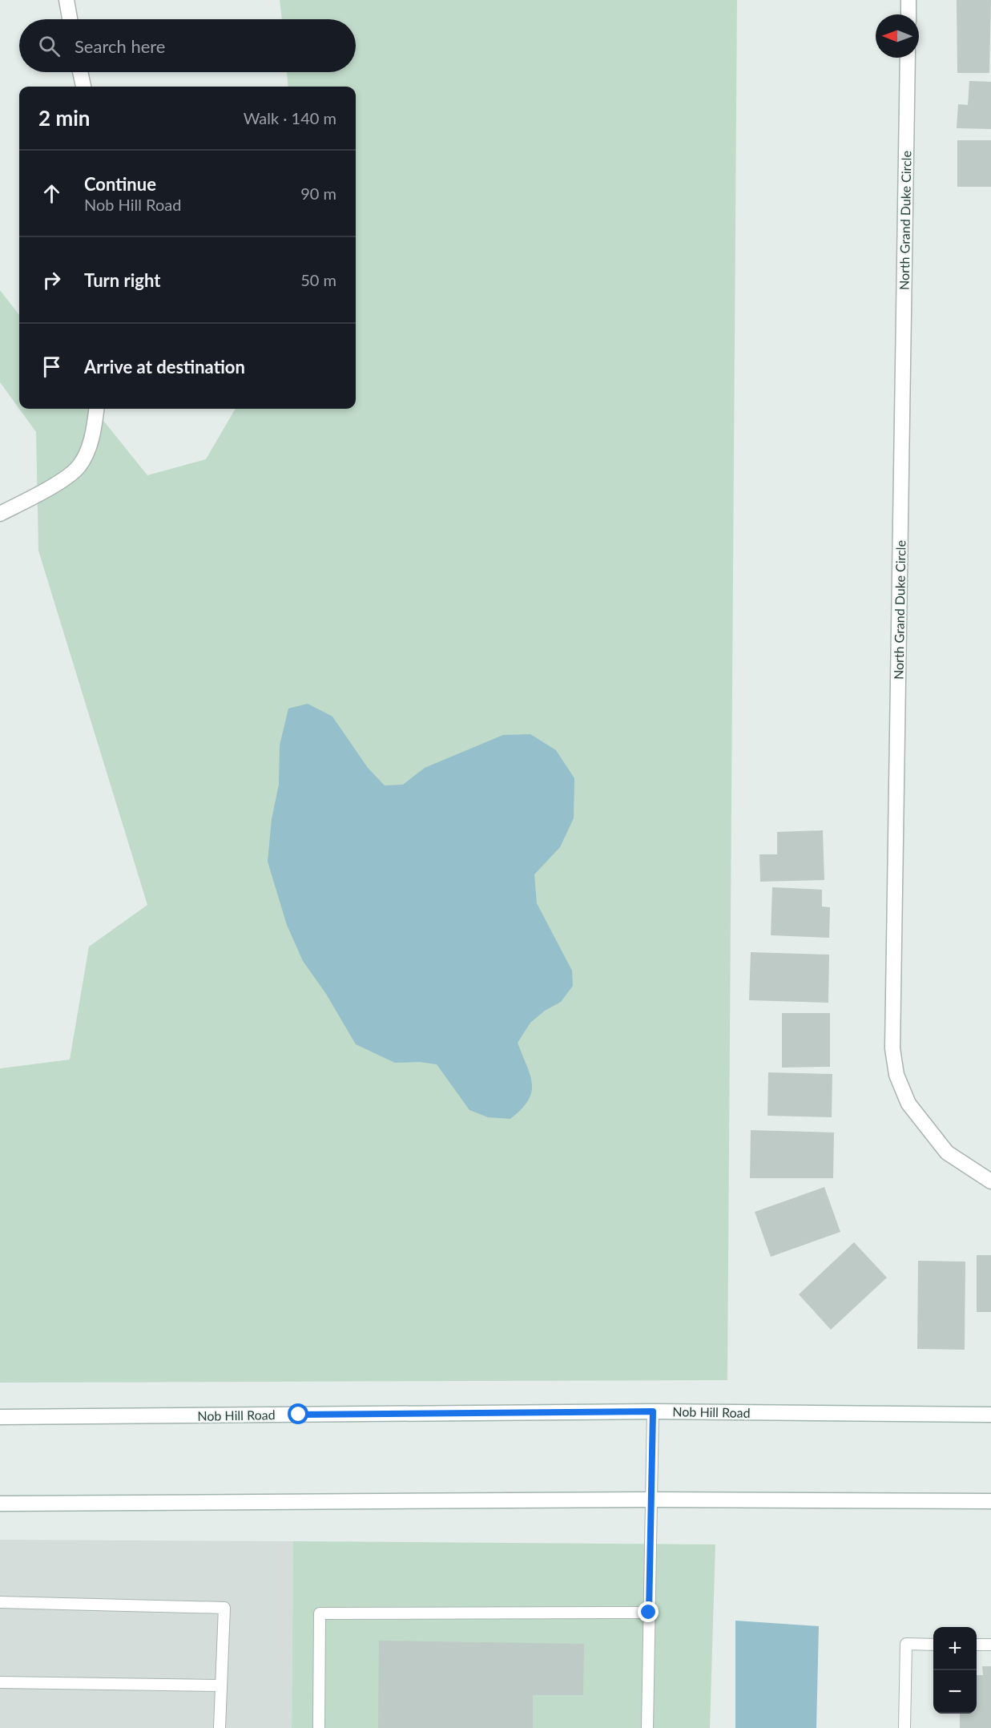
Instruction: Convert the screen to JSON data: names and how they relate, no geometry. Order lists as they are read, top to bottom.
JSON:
{
  "streets": {
    "main road": ["North Grand Duke Circle", "Nob Hill Road"]
  },
  "north": "left",
  "page": {
    "search": "Search here",
    "heading": ["2 min", "Walk · 140 m"],
    "list": [
      ["Continue", "Nob Hill Road", "90 m"],
      ["Turn right", "50 m"],
      "Arrive at destination"
    ],
    "map_buttons": ["+", "−"]
  }
}
